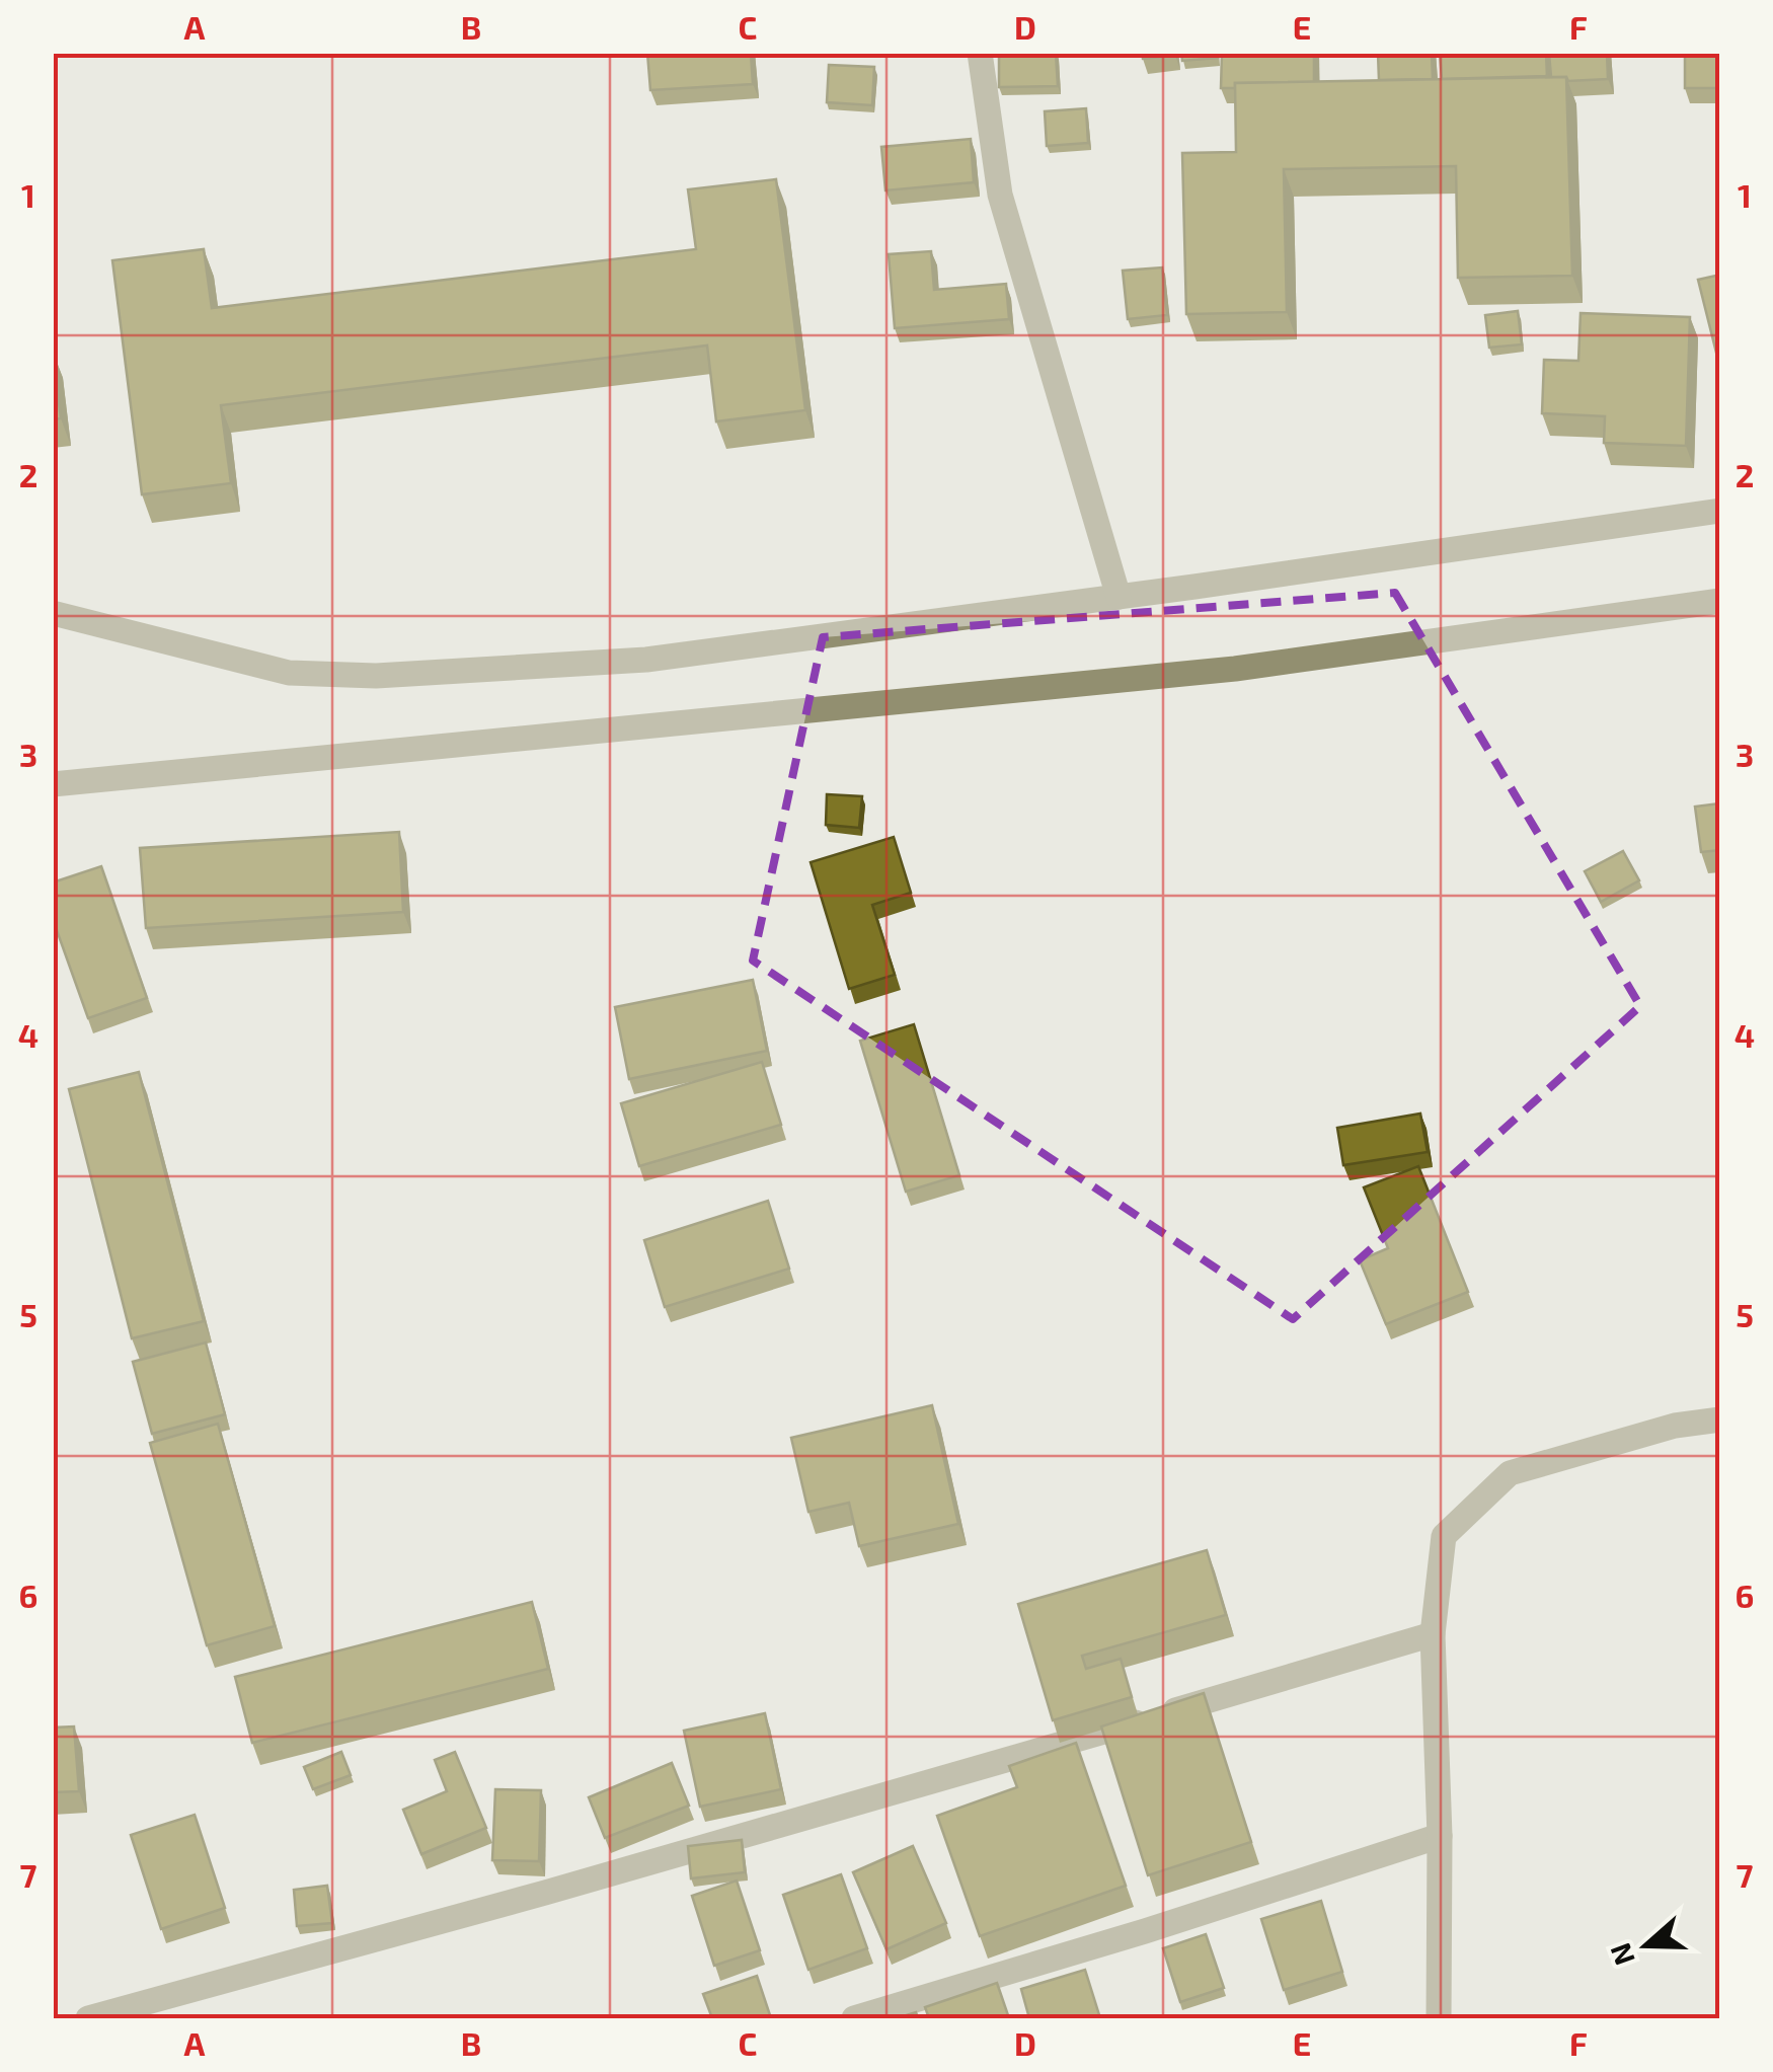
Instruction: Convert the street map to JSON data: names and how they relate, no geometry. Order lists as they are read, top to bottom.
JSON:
{
  "north": "left",
  "grid": {
    "columns": [
      "A",
      "B",
      "C",
      "D",
      "E",
      "F"
    ],
    "rows": [
      "1",
      "2",
      "3",
      "4",
      "5",
      "6",
      "7"
    ]
  }
}
